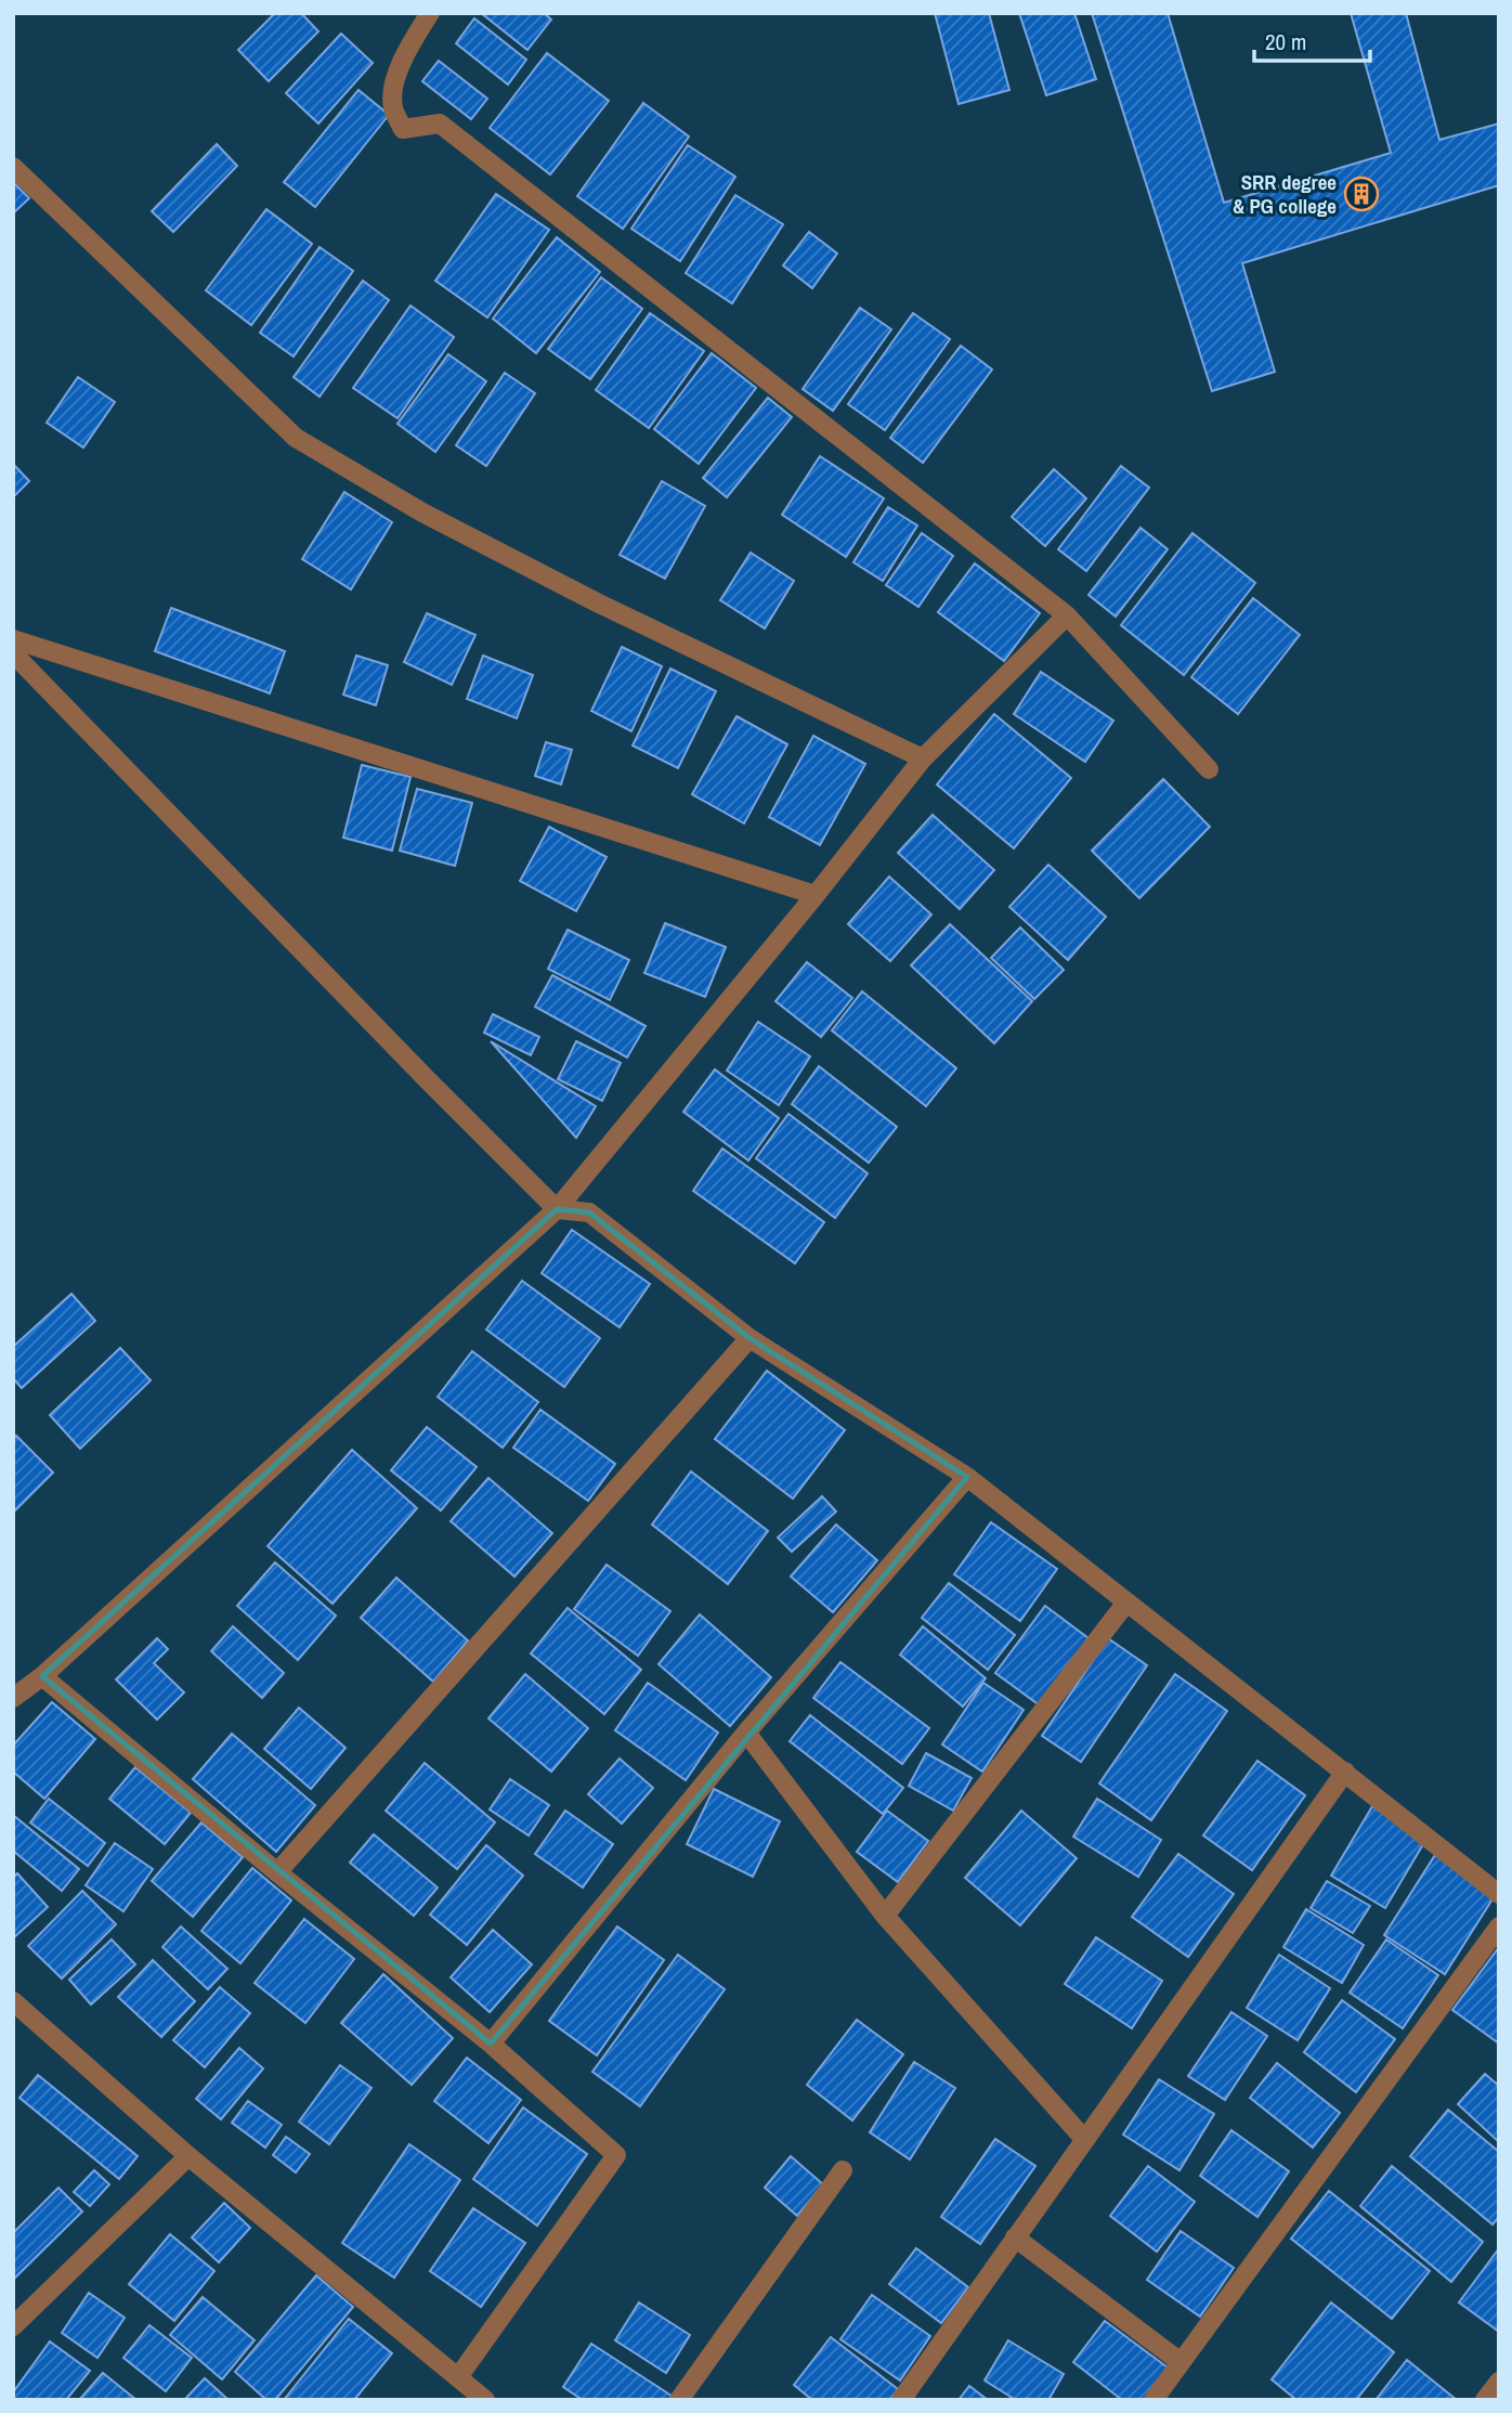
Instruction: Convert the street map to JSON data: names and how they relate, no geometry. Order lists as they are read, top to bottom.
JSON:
{
  "places": {
    "building": ["SRR degree & PG college"]
  },
  "scale_bar": "20 m"
}
